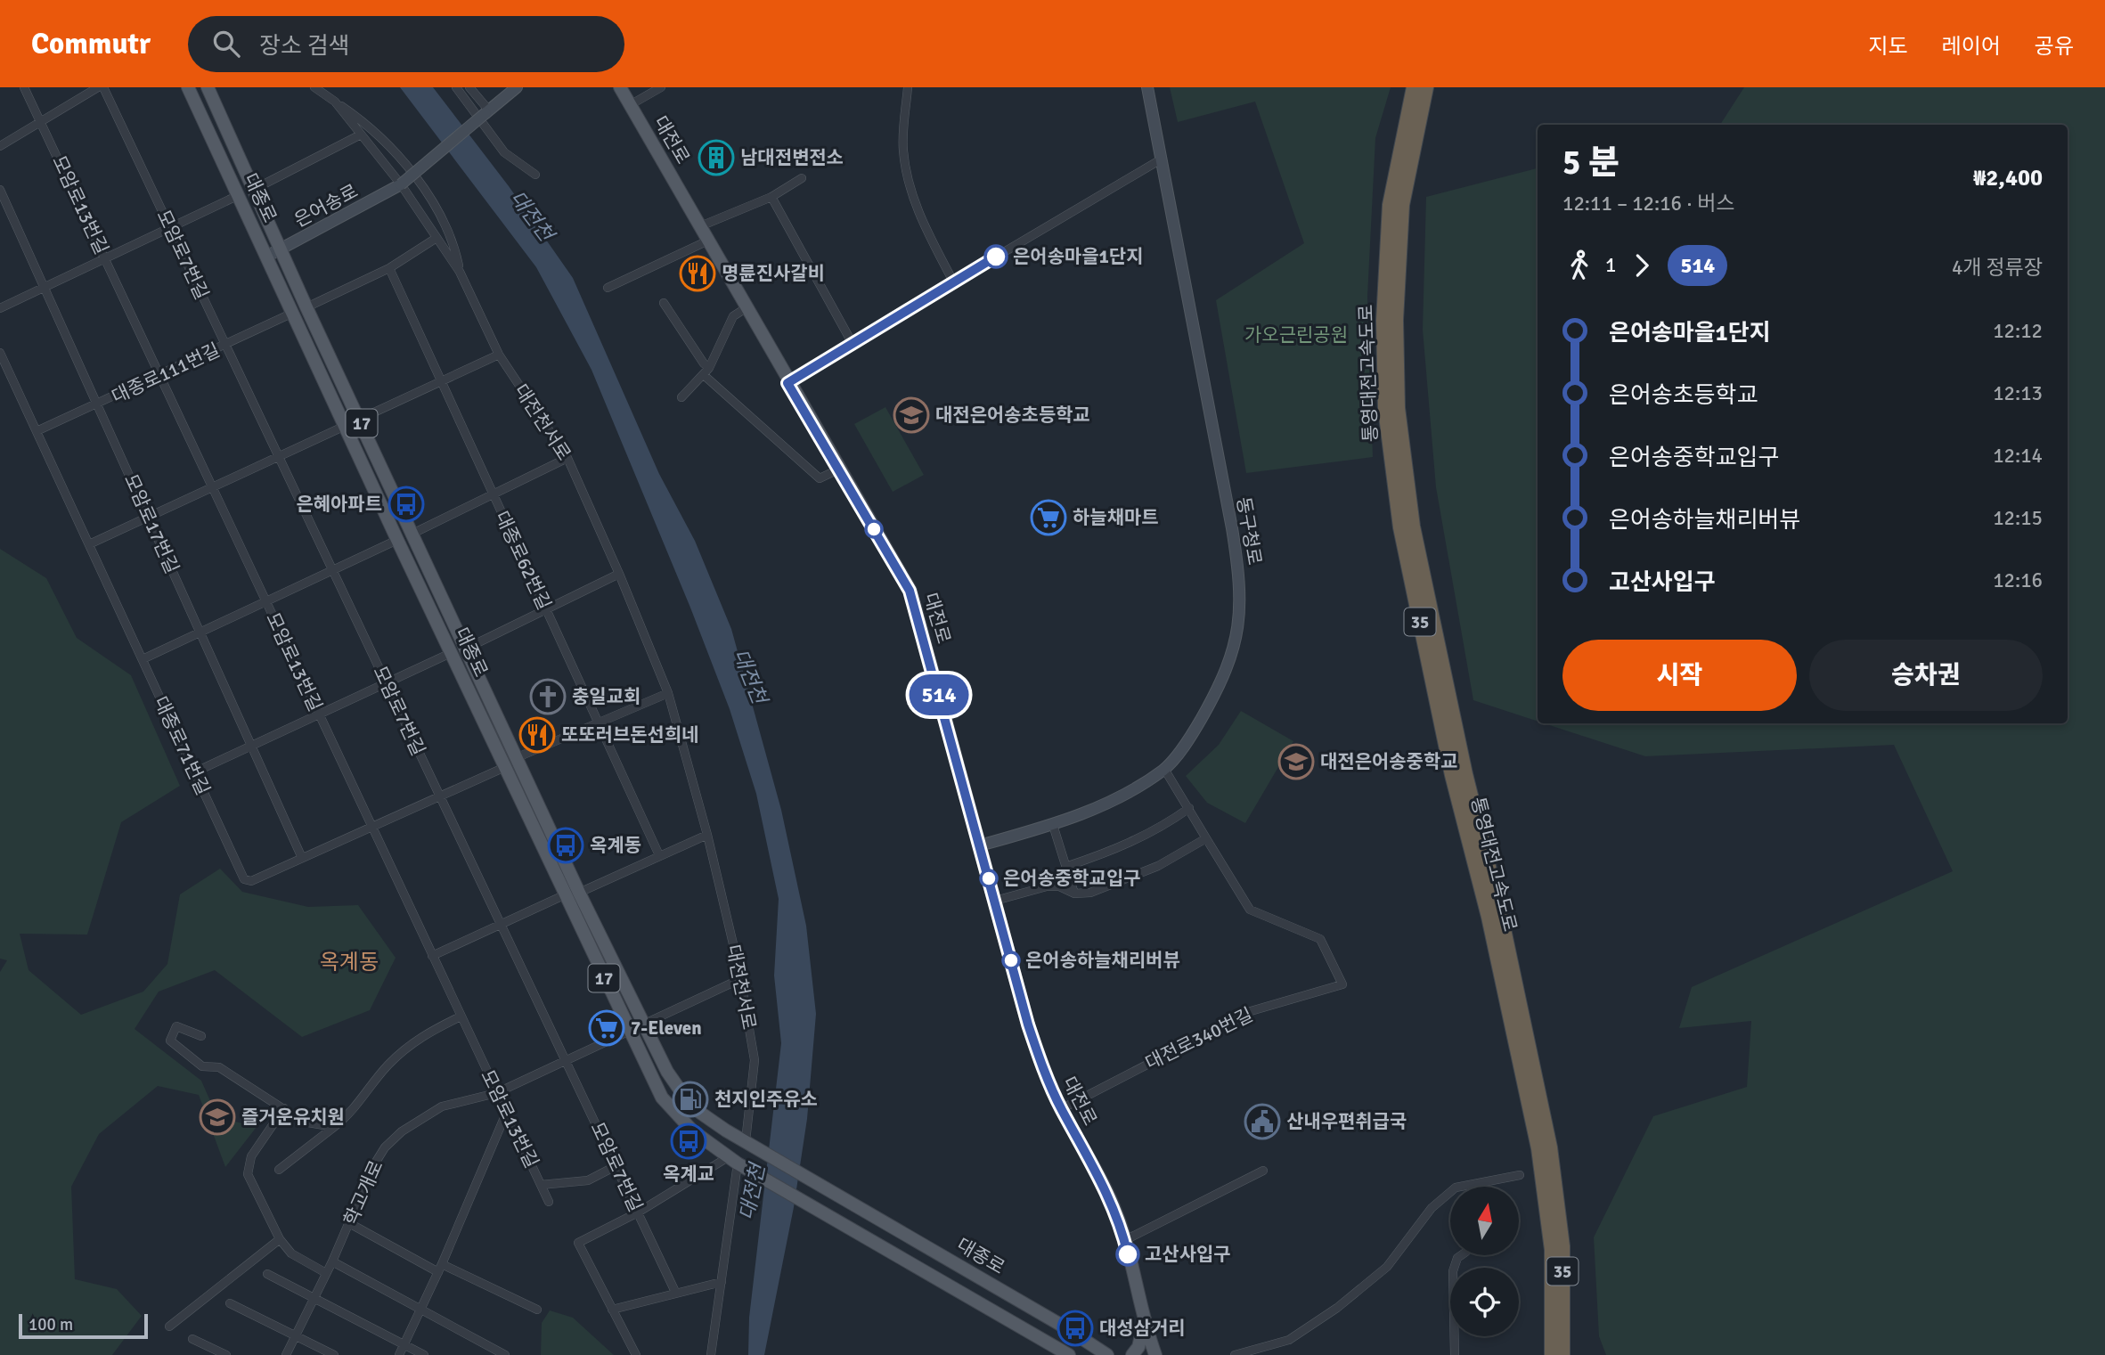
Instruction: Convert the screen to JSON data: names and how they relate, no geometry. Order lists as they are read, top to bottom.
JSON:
{
  "streets": {
    "highway": ["통영대전고속도로", "35"],
    "main road": [
      "대전로",
      "대종로",
      "은어송로",
      "17",
      "동구청로"
    ],
    "street": [
      "모암로13번길",
      "모암로7번길",
      "대종로111번길",
      "대전천서로",
      "모암로17번길",
      "대종로62번길",
      "대종로71번길",
      "대전로340번길",
      "학고개로"
    ]
  },
  "crossings": [
    ["대전로", "동구청로"],
    ["대전로", "대전로340번길"],
    ["대종로", "은어송로"],
    ["대종로", "대종로111번길"],
    ["대종로", "대전천서로"],
    ["대종로", "17"],
    ["대종로", "대종로62번길"],
    ["대종로", "대종로71번길"],
    ["대종로", "학고개로"],
    ["모암로13번길", "대종로111번길"],
    ["모암로13번길", "대종로71번길"],
    ["모암로13번길", "학고개로"],
    ["은어송로", "대전천서로"],
    ["모암로7번길", "대종로111번길"],
    ["모암로7번길", "대종로71번길"],
    ["모암로7번길", "학고개로"],
    ["대종로111번길", "모암로17번길"],
    ["대종로111번길", "대종로71번길"],
    ["모암로17번길", "대종로71번길"]
  ],
  "districts": ["옥계동"],
  "water": ["대전천"],
  "parks": ["가오근린공원"],
  "places": {
    "building": ["남대전변전소"],
    "other": [
      "은어송마을1단지",
      "은어송중학교입구",
      "은어송하늘채리버뷰",
      "고산사입구"
    ],
    "restaurant": ["명륜진사갈비", "또또러브돈선희네"],
    "school or university": ["대전은어송초등학교", "대전은어송중학교", "즐거운유치원"],
    "bus stop": [
      "은혜아파트",
      "옥계동",
      "옥계교",
      "대성삼거리"
    ],
    "supermarket": ["하늘채마트", "7-Eleven"],
    "church": ["충일교회"],
    "fuel station": ["천지인주유소"],
    "public building": ["산내우편취급국"]
  },
  "lines": ["bus line 514"],
  "scale_bar": "100 m",
  "north": "top",
  "page": {
    "header": "Commutr",
    "search": "장소 검색",
    "nav": ["지도", "레이어", "공유"],
    "on_map": "514",
    "heading": ["5 분", "12:11 – 12:16 · 버스", "₩2,400"],
    "legs": ["1", "514", "4개 정류장"],
    "list": [
      {
        "name": "은어송마을1단지",
        "value": "12:12"
      },
      {
        "name": "은어송초등학교",
        "value": "12:13"
      },
      {
        "name": "은어송중학교입구",
        "value": "12:14"
      },
      {
        "name": "은어송하늘채리버뷰",
        "value": "12:15"
      },
      {
        "name": "고산사입구",
        "value": "12:16"
      }
    ],
    "buttons": ["시작", "승차권"],
    "scale": "100 m"
  }
}
